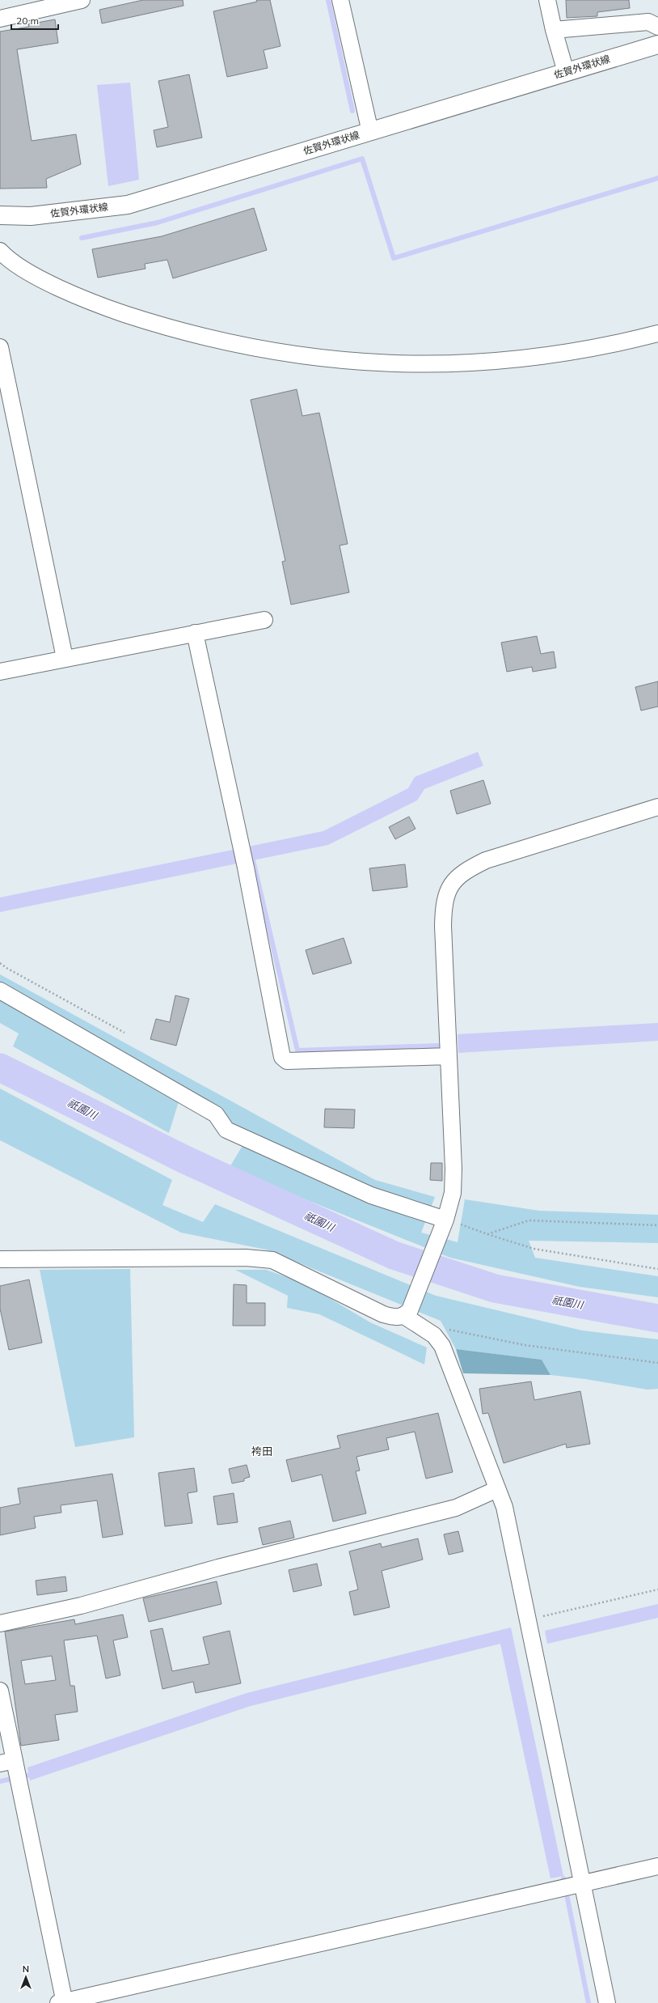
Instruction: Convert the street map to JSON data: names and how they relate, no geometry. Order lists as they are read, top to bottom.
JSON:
{
  "streets": {
    "main road": ["佐賀外環状線"]
  },
  "districts": ["袴田"],
  "water": ["祇園川"],
  "scale_bar": "20 m",
  "north": "top"
}
